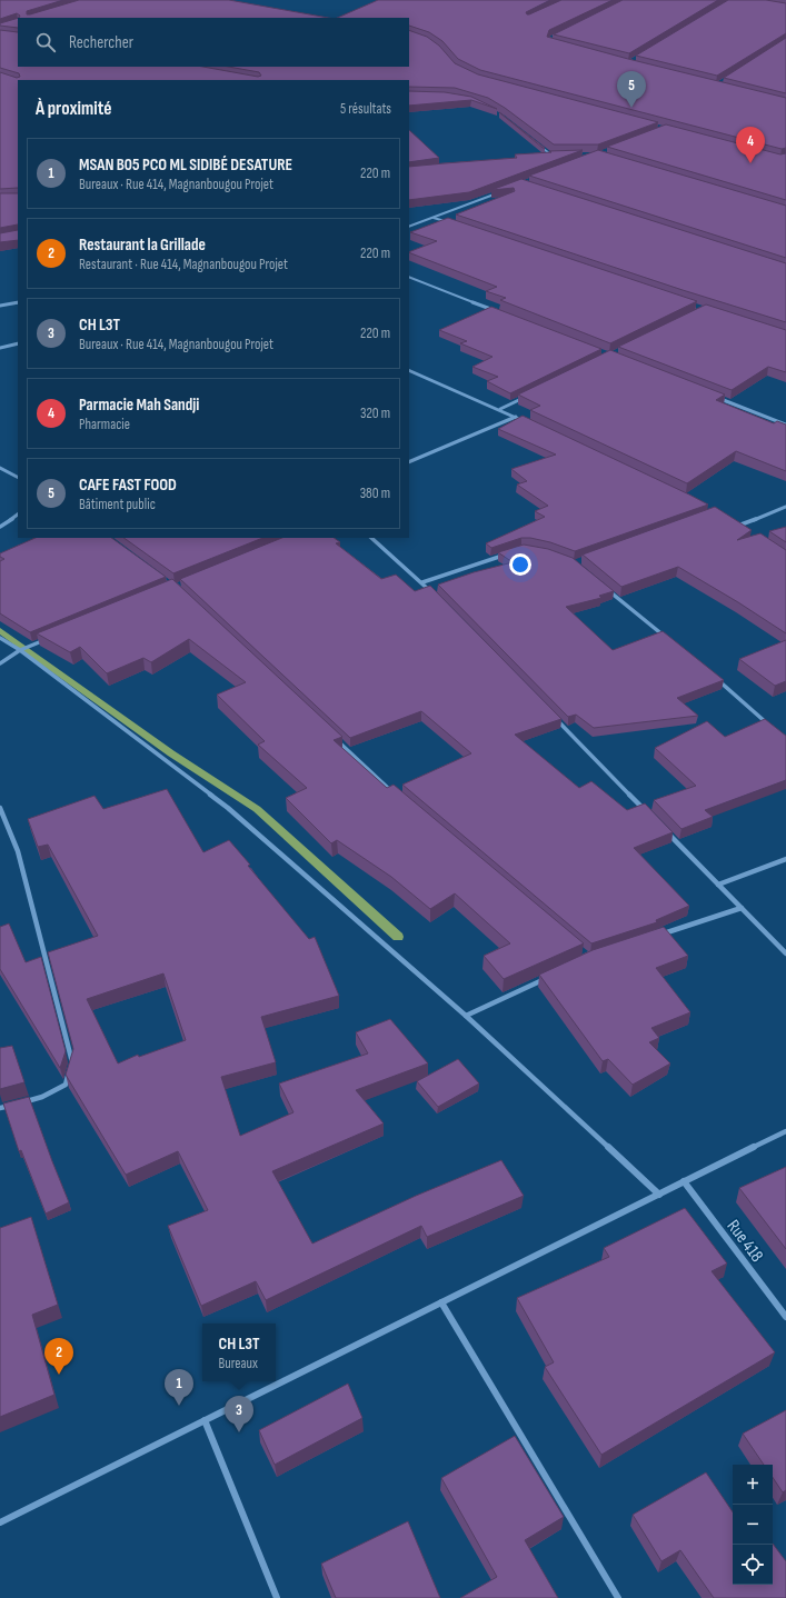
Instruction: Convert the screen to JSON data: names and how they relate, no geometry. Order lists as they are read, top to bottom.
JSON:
{
  "streets": {
    "street": ["Rue 418"]
  },
  "page": {
    "search": "Rechercher",
    "pins": [
      "5",
      "4",
      "2",
      "1",
      "3"
    ],
    "heading": ["À proximité", "5 résultats"],
    "list": [
      {
        "mark": "1",
        "name": "MSAN B05 PCO ML SIDIBÉ DESATURE",
        "note": "Bureaux · Rue 414, Magnanbougou Projet",
        "value": "220 m"
      },
      {
        "mark": "2",
        "name": "Restaurant la Grillade",
        "note": "Restaurant · Rue 414, Magnanbougou Projet",
        "value": "220 m"
      },
      {
        "mark": "3",
        "name": "CH L3T",
        "note": "Bureaux · Rue 414, Magnanbougou Projet",
        "value": "220 m"
      },
      {
        "mark": "4",
        "name": "Parmacie Mah Sandji",
        "note": "Pharmacie",
        "value": "320 m"
      },
      {
        "mark": "5",
        "name": "CAFE FAST FOOD",
        "note": "Bâtiment public",
        "value": "380 m"
      }
    ],
    "popup": ["CH L3T", "Bureaux"],
    "map_buttons": ["+", "−"]
  }
}
